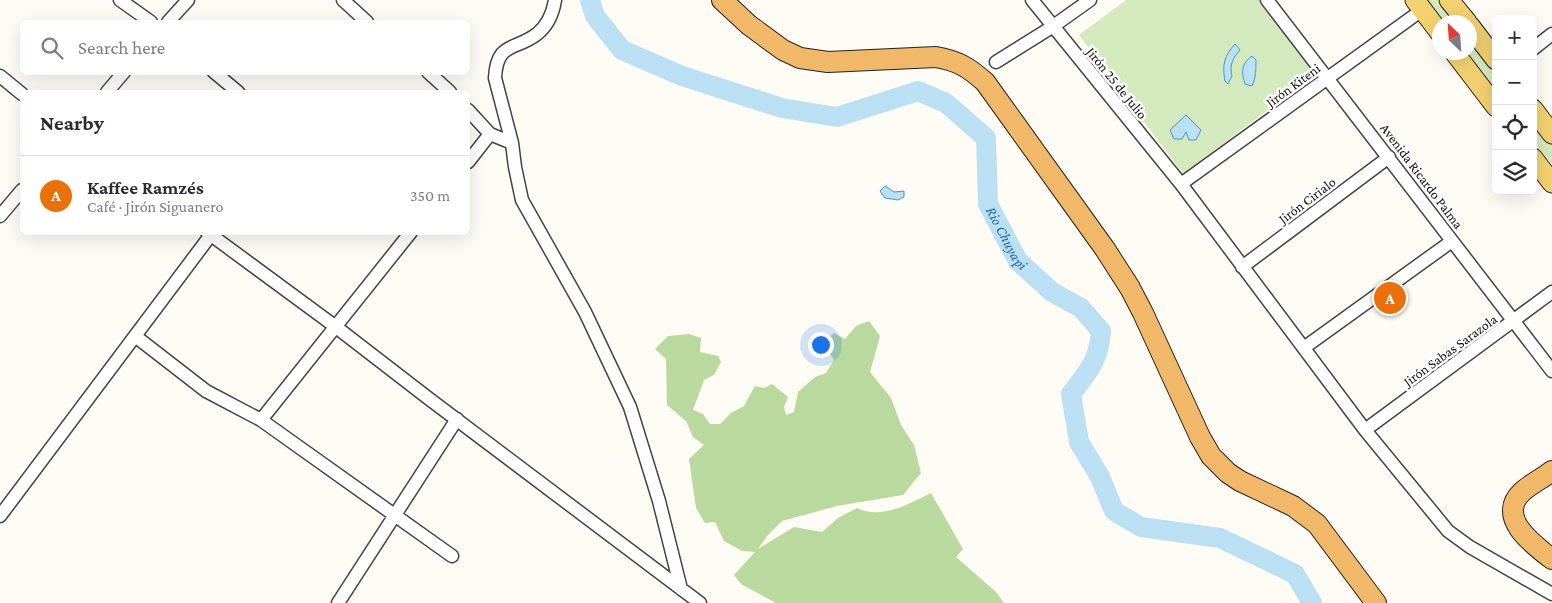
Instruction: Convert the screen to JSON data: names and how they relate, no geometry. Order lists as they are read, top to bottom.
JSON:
{
  "streets": {
    "street": [
      "Jirón 25 de Julio",
      "Jirón Kiteni",
      "Avenida Ricardo Palma",
      "Jirón Cirialo",
      "Jirón Sabas Sarazola"
    ]
  },
  "crossings": [
    ["Jirón 25 de Julio", "Jirón Kiteni"],
    ["Jirón 25 de Julio", "Jirón Cirialo"],
    ["Jirón 25 de Julio", "Jirón Sabas Sarazola"],
    ["Jirón Kiteni", "Avenida Ricardo Palma"],
    ["Avenida Ricardo Palma", "Jirón Cirialo"],
    ["Avenida Ricardo Palma", "Jirón Sabas Sarazola"]
  ],
  "water": ["Rio Chuyapi"],
  "north": "top left",
  "page": {
    "map_buttons": ["+", "−"],
    "search": "Search here",
    "heading": "Nearby",
    "list": [
      {
        "mark": "A",
        "name": "Kaffee Ramzés",
        "note": "Café · Jirón Siguanero",
        "value": "350 m"
      }
    ],
    "pins": "A"
  }
}
